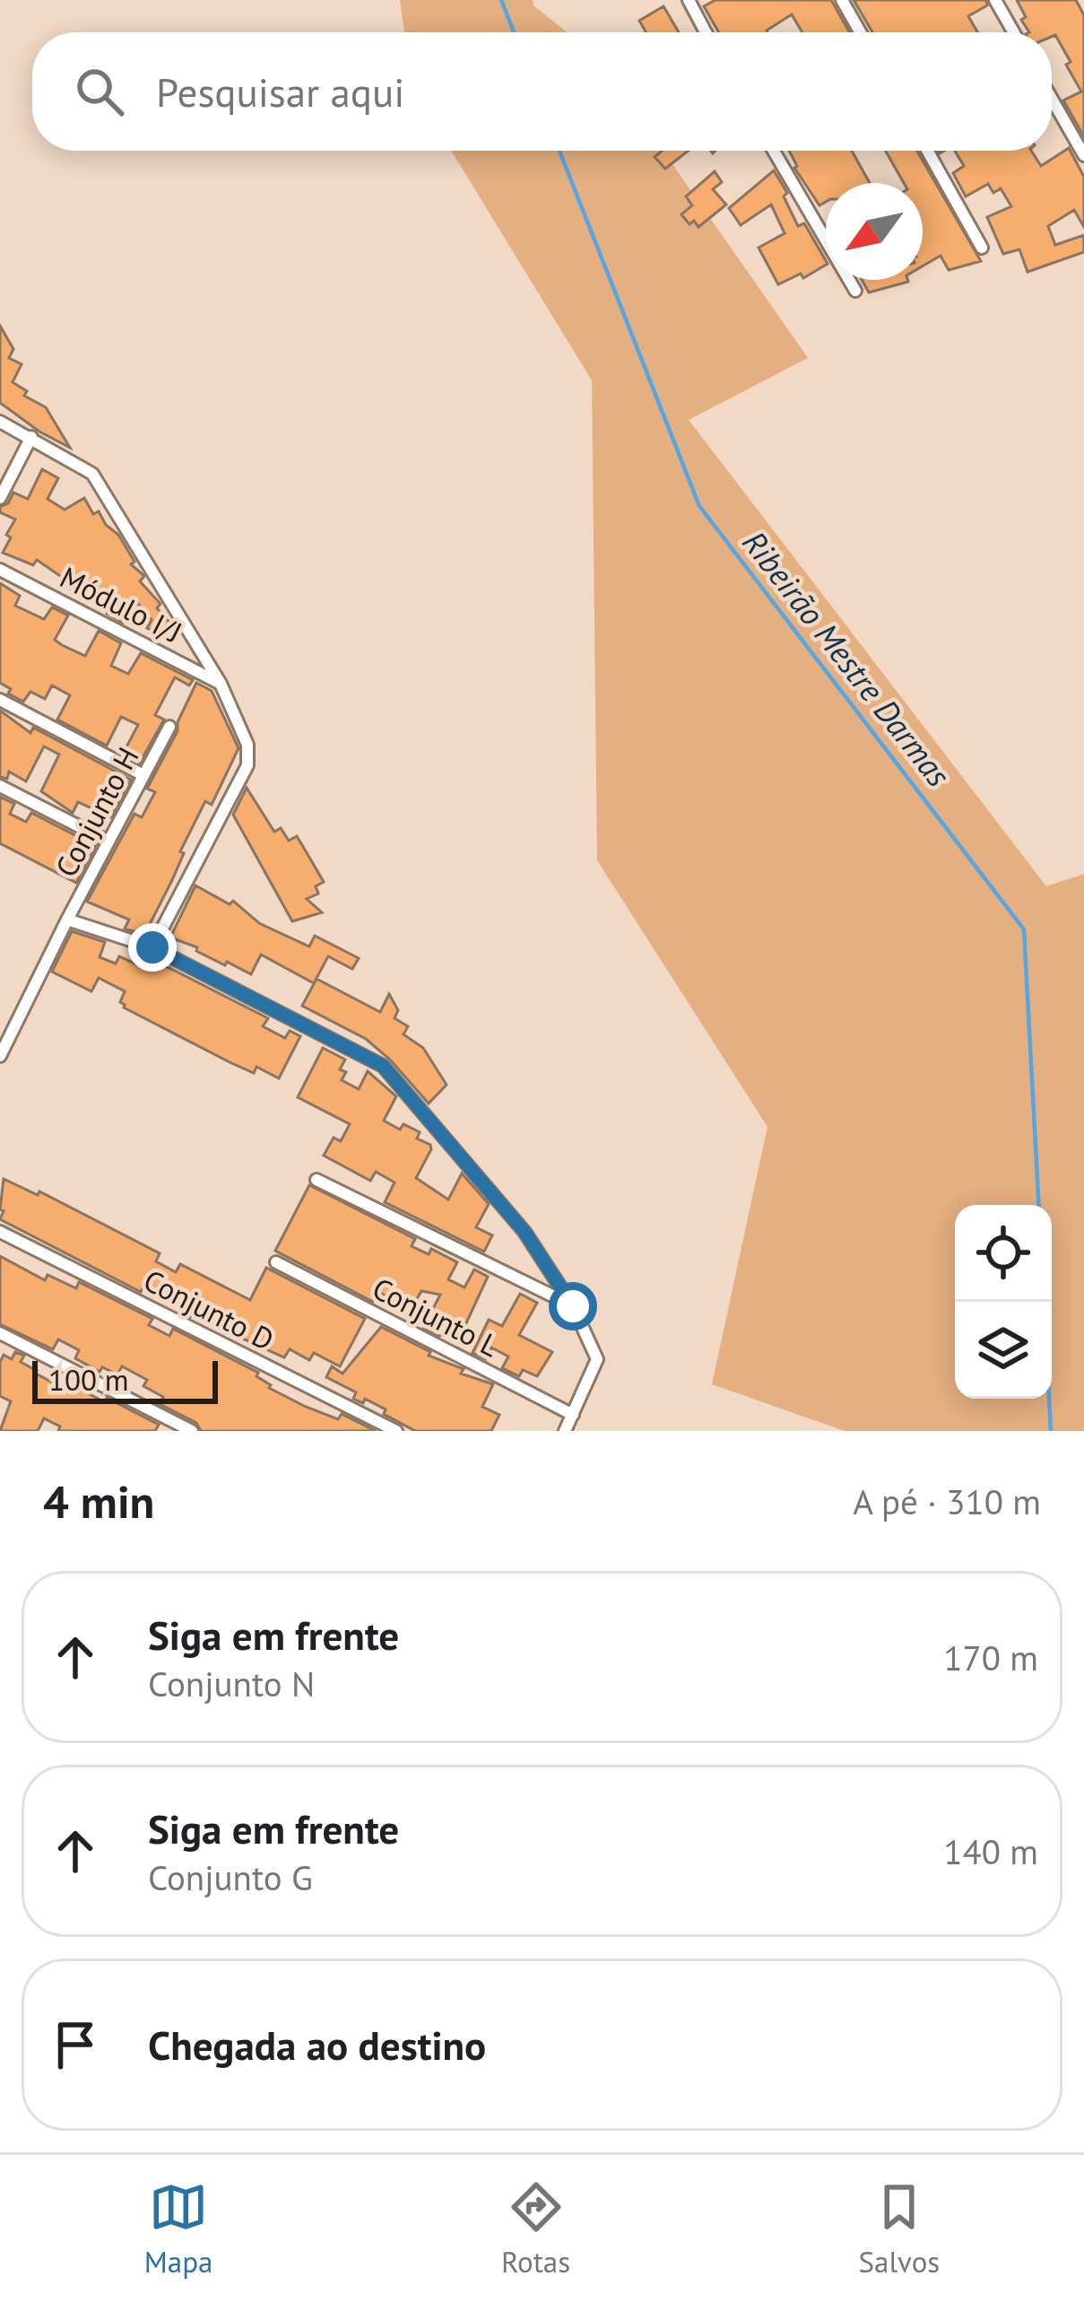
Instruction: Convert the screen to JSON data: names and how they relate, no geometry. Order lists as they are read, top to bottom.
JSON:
{
  "streets": {
    "street": [
      "Módulo I/J",
      "Conjunto H",
      "Conjunto D",
      "Conjunto L"
    ]
  },
  "water": ["Ribeirão Mestre Darmas"],
  "scale_bar": "100 m",
  "north": "bottom left",
  "page": {
    "search": "Pesquisar aqui",
    "scale": "100 m",
    "heading": ["4 min", "A pé · 310 m"],
    "list": [
      ["Siga em frente", "Conjunto N", "170 m"],
      ["Siga em frente", "Conjunto G", "140 m"],
      "Chegada ao destino"
    ],
    "nav": ["Mapa", "Rotas", "Salvos"]
  }
}
